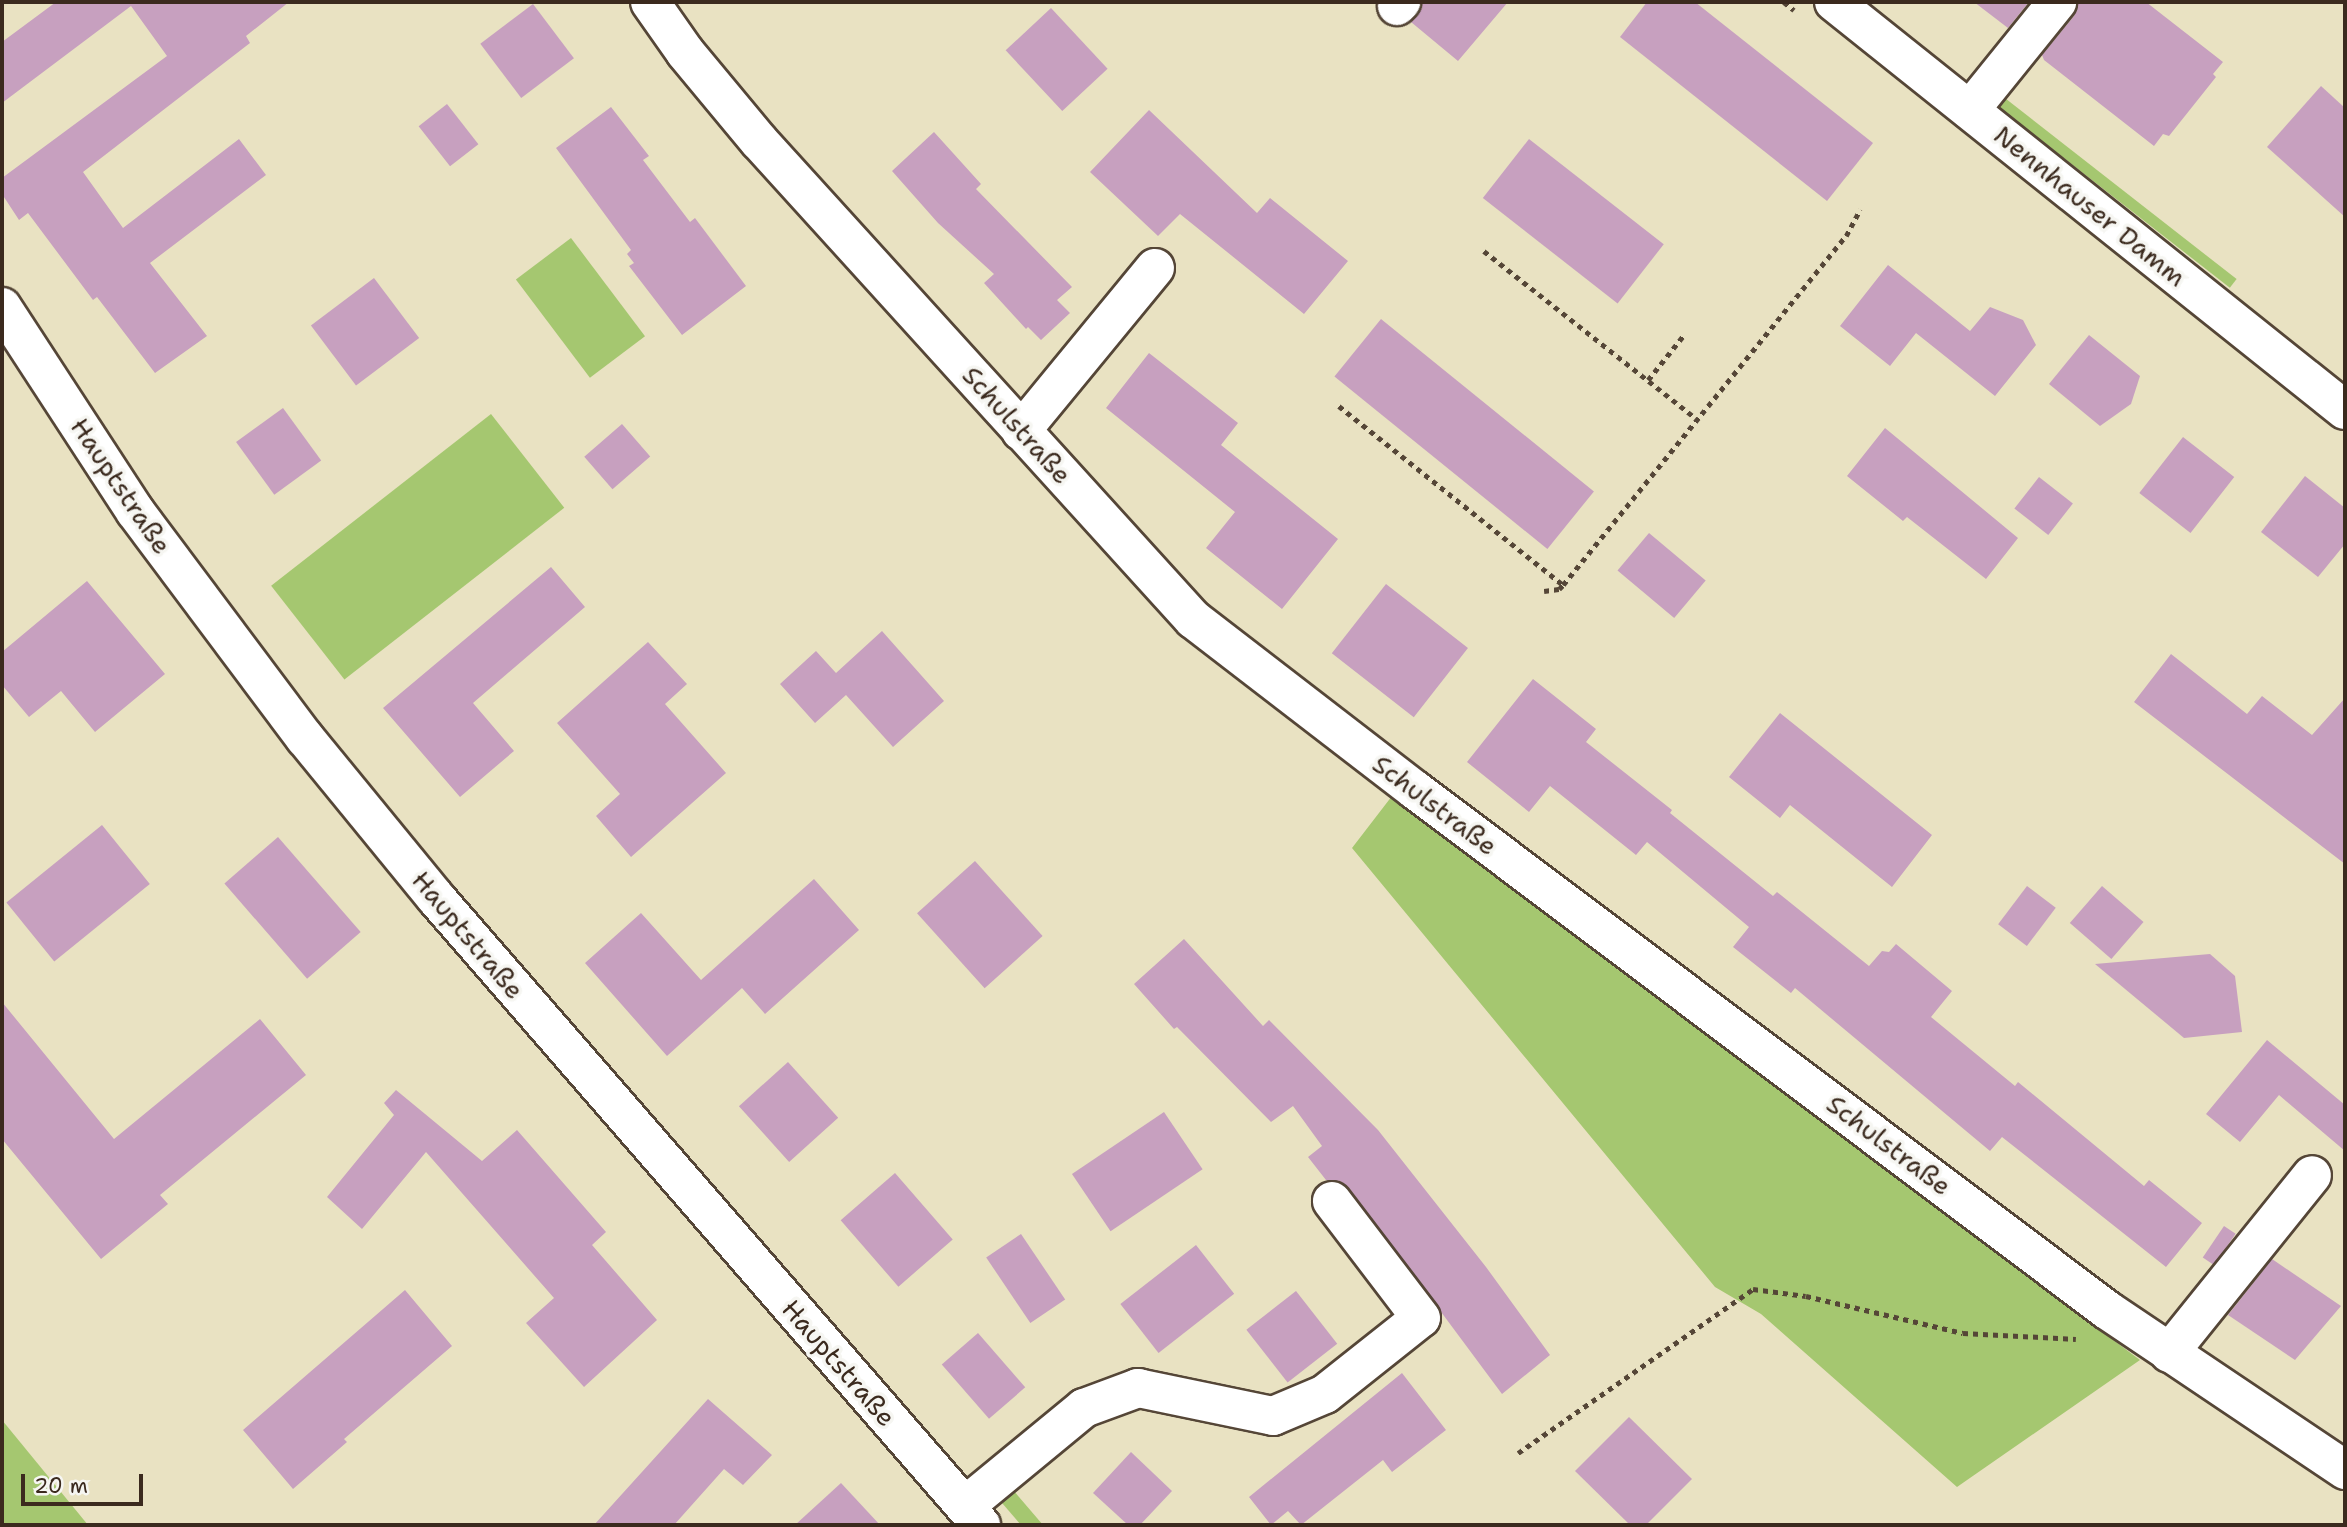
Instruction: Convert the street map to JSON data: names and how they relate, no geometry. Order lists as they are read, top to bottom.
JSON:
{
  "streets": {
    "street": ["Nennhauser Damm", "Schulstraße", "Hauptstraße"]
  },
  "scale_bar": "20 m"
}
